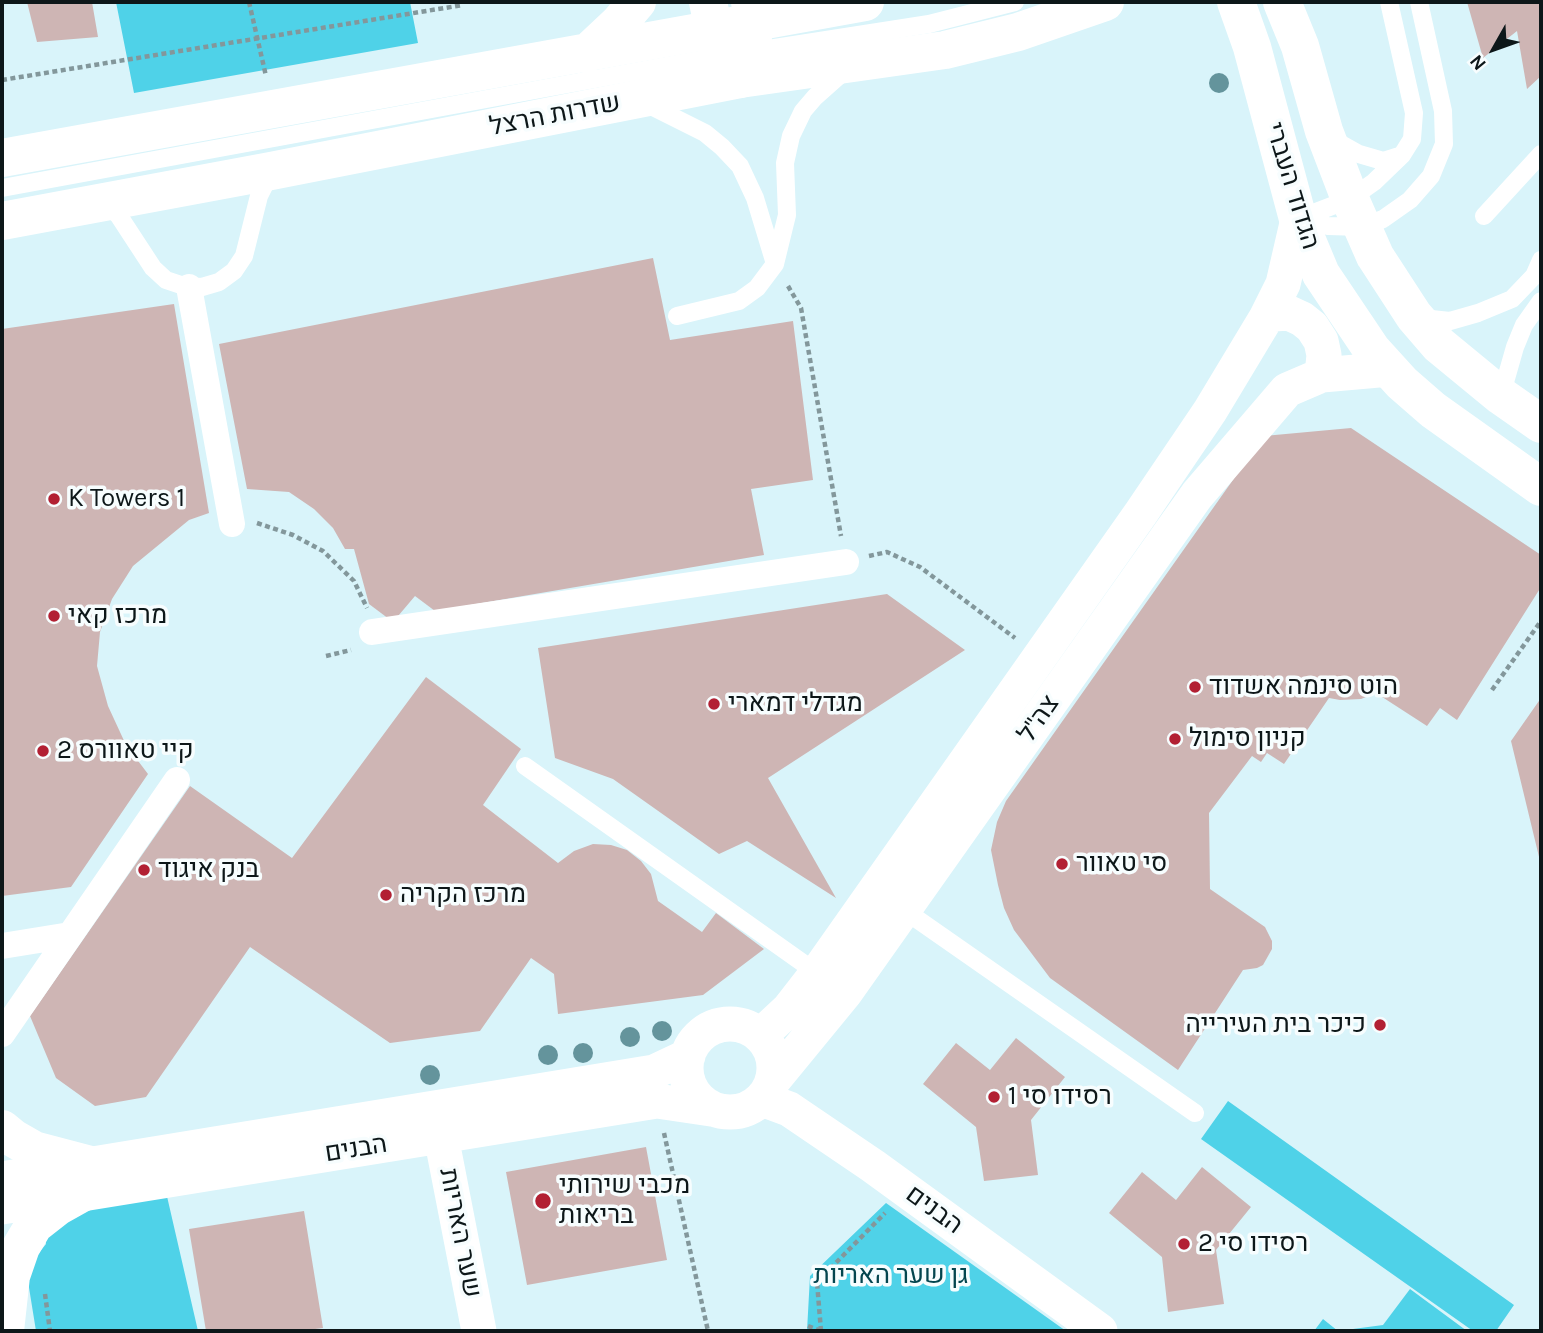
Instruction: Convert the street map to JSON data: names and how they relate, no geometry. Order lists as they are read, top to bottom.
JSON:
{
  "streets": {
    "main road": ["שדרות הרצל", "הגדוד העברי"],
    "street": ["צה\"ל", "הבנים", "שער האריות"]
  },
  "crossings": [
    ["הגדוד העברי", "צה\"ל"],
    ["צה\"ל", "הבנים"],
    ["הבנים", "שער האריות"]
  ],
  "parks": ["גן שער האריות"],
  "places": [
    "K Towers 1",
    "מרכז קאי",
    "הוט סינמה אשדוד",
    "מגדלי דמארי",
    "קניון סימול",
    "קיי טאוורס 2",
    "סי טאוור",
    "בנק איגוד",
    "מרכז הקריה",
    "כיכר בית העירייה",
    "רסידו סי 1",
    "מכבי שירותי בריאות",
    "רסידו סי 2"
  ],
  "north": "bottom left"
}
